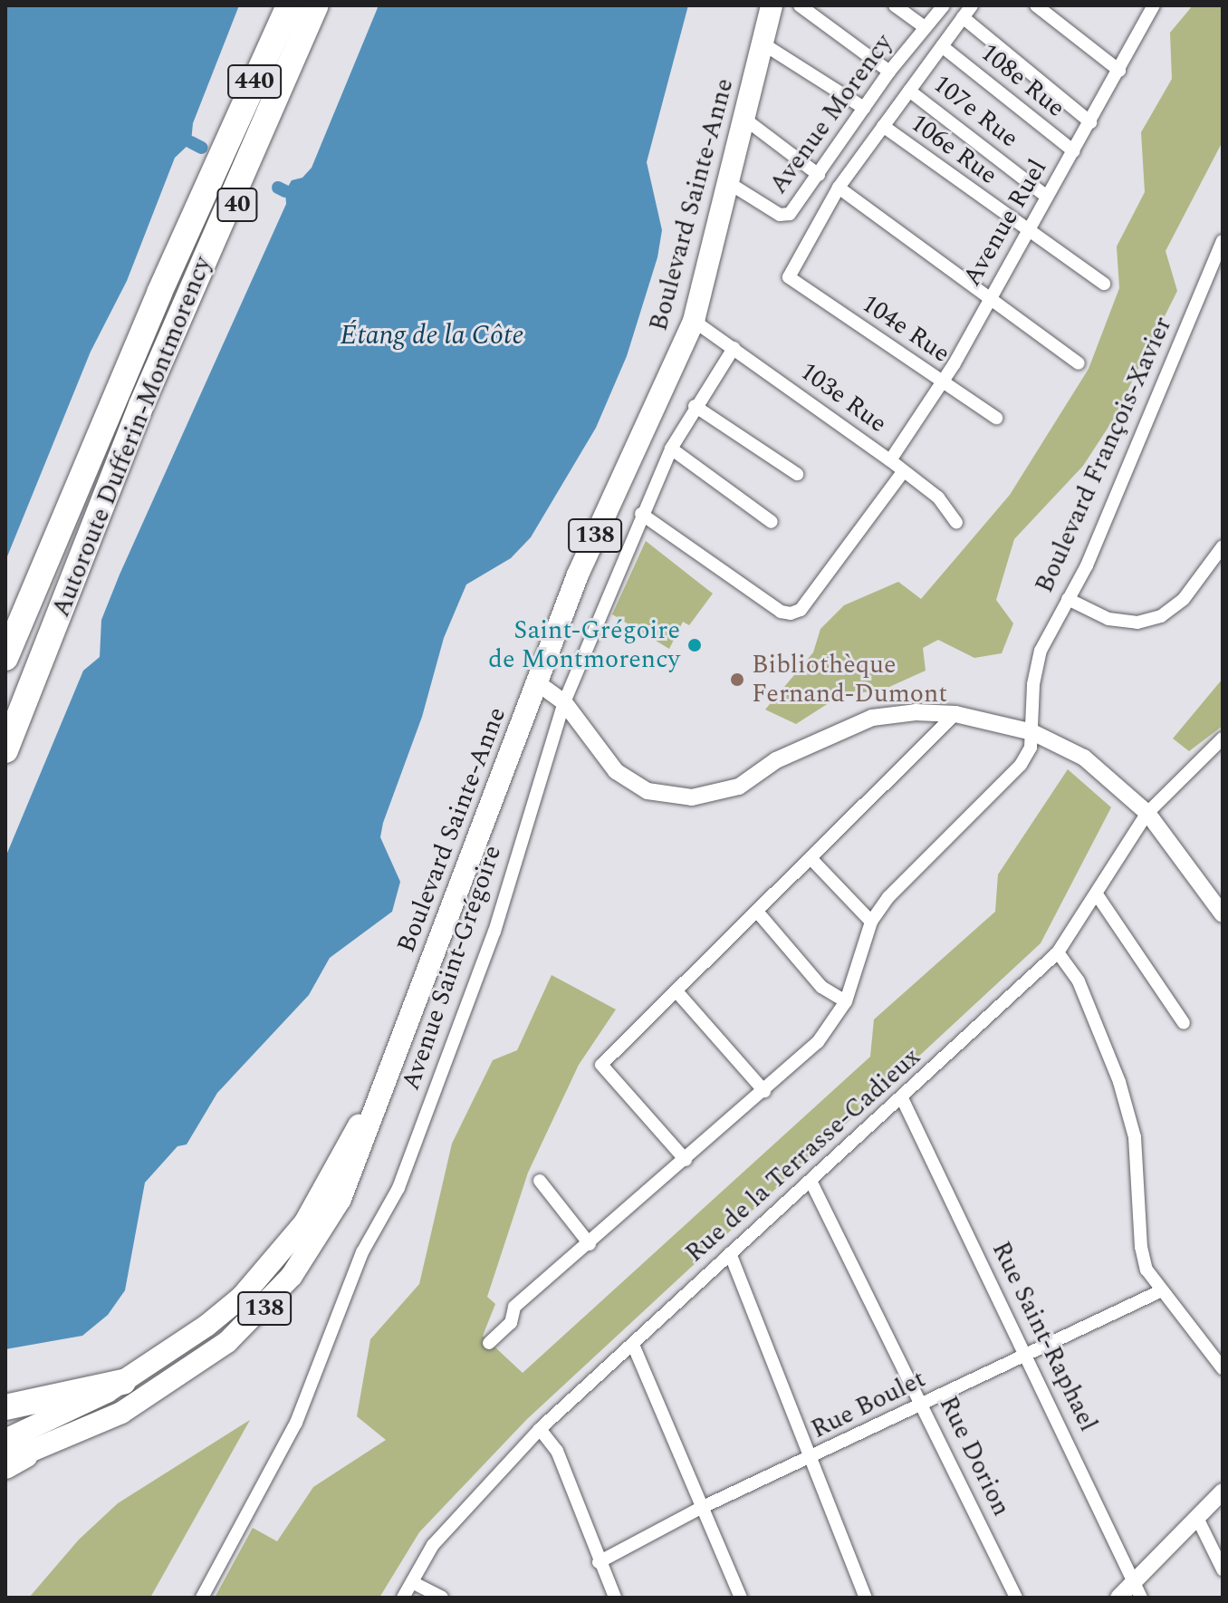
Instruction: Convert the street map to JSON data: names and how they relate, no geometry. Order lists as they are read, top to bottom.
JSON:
{
  "streets": {
    "highway": ["440", "40", "Autoroute Dufferin-Montmorency"],
    "main road": ["Boulevard Sainte-Anne", "138"],
    "street": [
      "108e Rue",
      "107e Rue",
      "Avenue Morency",
      "106e Rue",
      "Avenue Ruel",
      "104e Rue",
      "103e Rue",
      "Boulevard François-Xavier",
      "Avenue Saint-Grégoire",
      "Rue de la Terrasse-Cadieux",
      "Rue Saint-Raphael",
      "Rue Boulet",
      "Rue Dorion"
    ]
  },
  "crossings": [
    ["108e Rue", "Avenue Ruel"],
    ["107e Rue", "Avenue Ruel"],
    ["Avenue Morency", "Boulevard Sainte-Anne"],
    ["106e Rue", "Avenue Ruel"],
    ["40", "Autoroute Dufferin-Montmorency"],
    ["Boulevard Sainte-Anne", "103e Rue"],
    ["Avenue Ruel", "104e Rue"],
    ["Avenue Ruel", "103e Rue"],
    ["103e Rue", "Avenue Saint-Grégoire"],
    ["Rue de la Terrasse-Cadieux", "Rue Saint-Raphael"],
    ["Rue de la Terrasse-Cadieux", "Rue Dorion"],
    ["Rue Saint-Raphael", "Rue Boulet"],
    ["Rue Boulet", "Rue Dorion"]
  ],
  "water": ["Étang de la Côte"],
  "places": ["Saint-Grégoire de Montmorency", "Bibliothèque Fernand-Dumont"]
}
